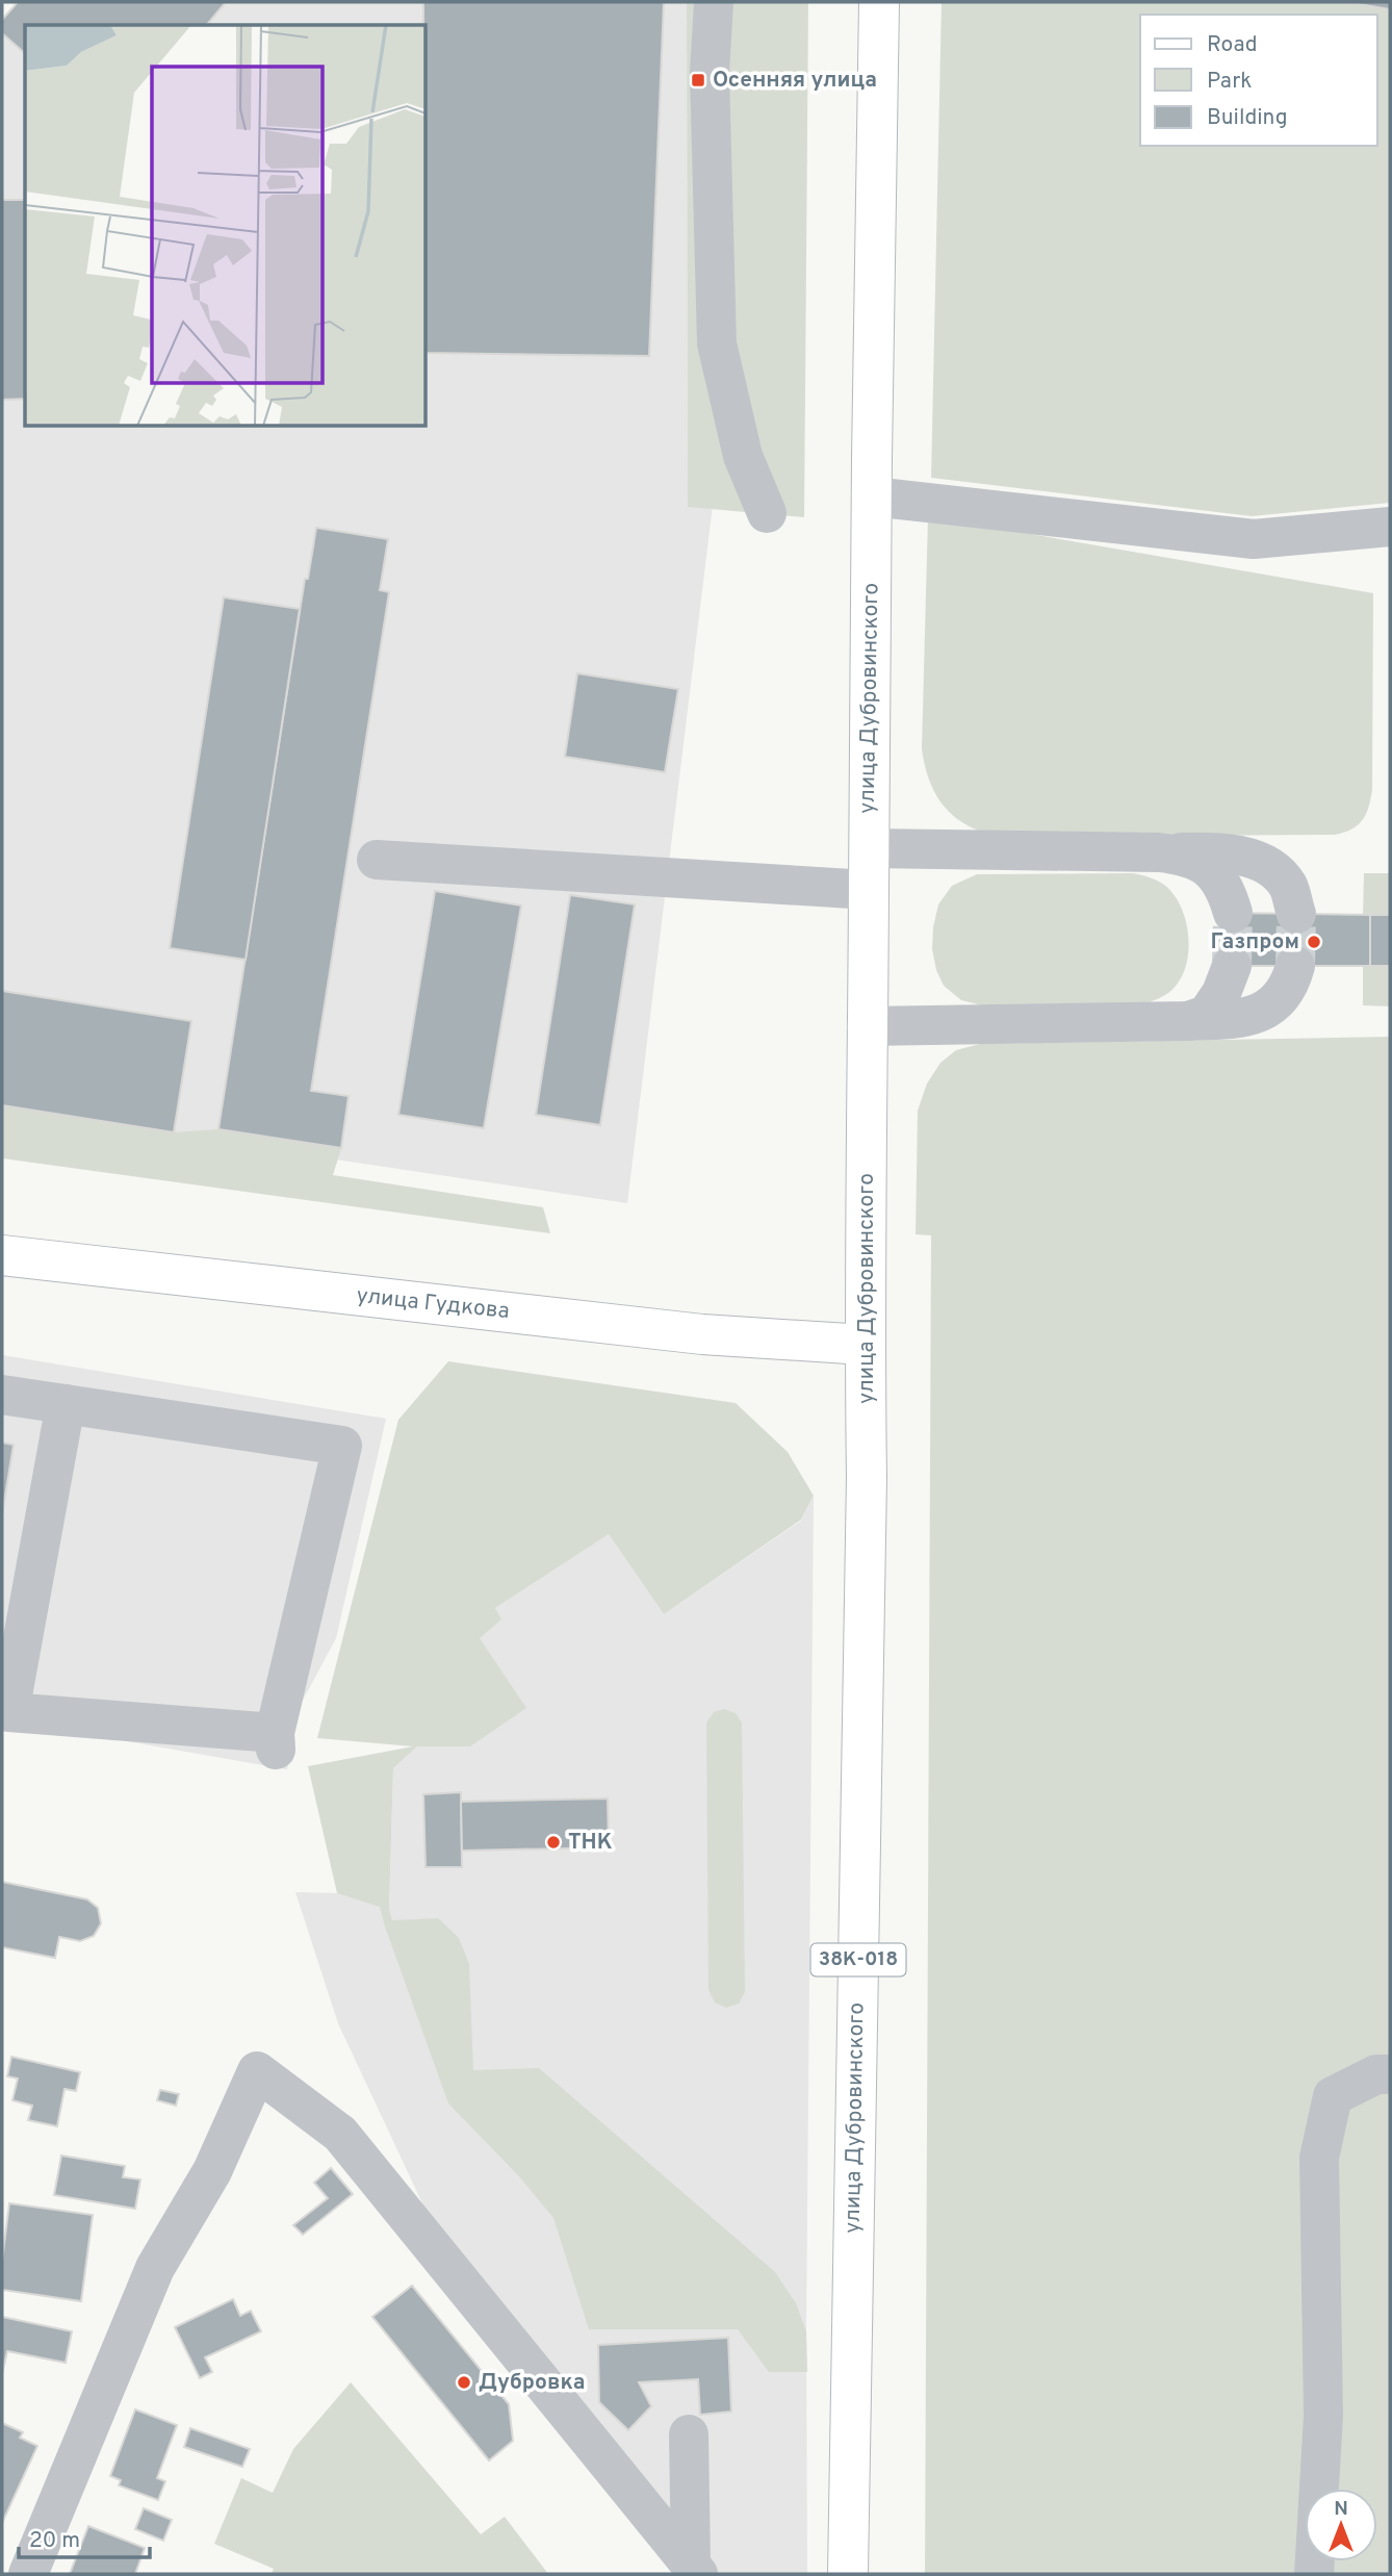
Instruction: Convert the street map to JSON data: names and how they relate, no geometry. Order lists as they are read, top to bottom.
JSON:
{
  "streets": {
    "main road": ["улица Дубровинского", "улица Гудкова", "38К-018"]
  },
  "crossings": [
    ["улица Дубровинского", "улица Гудкова"]
  ],
  "places": {
    "transit": ["Осенняя улица"],
    "other": ["Газпром", "ТНК", "Дубровка"]
  },
  "legend": ["Road", "Park", "Building"],
  "scale_bar": "20 m",
  "north": "top"
}
